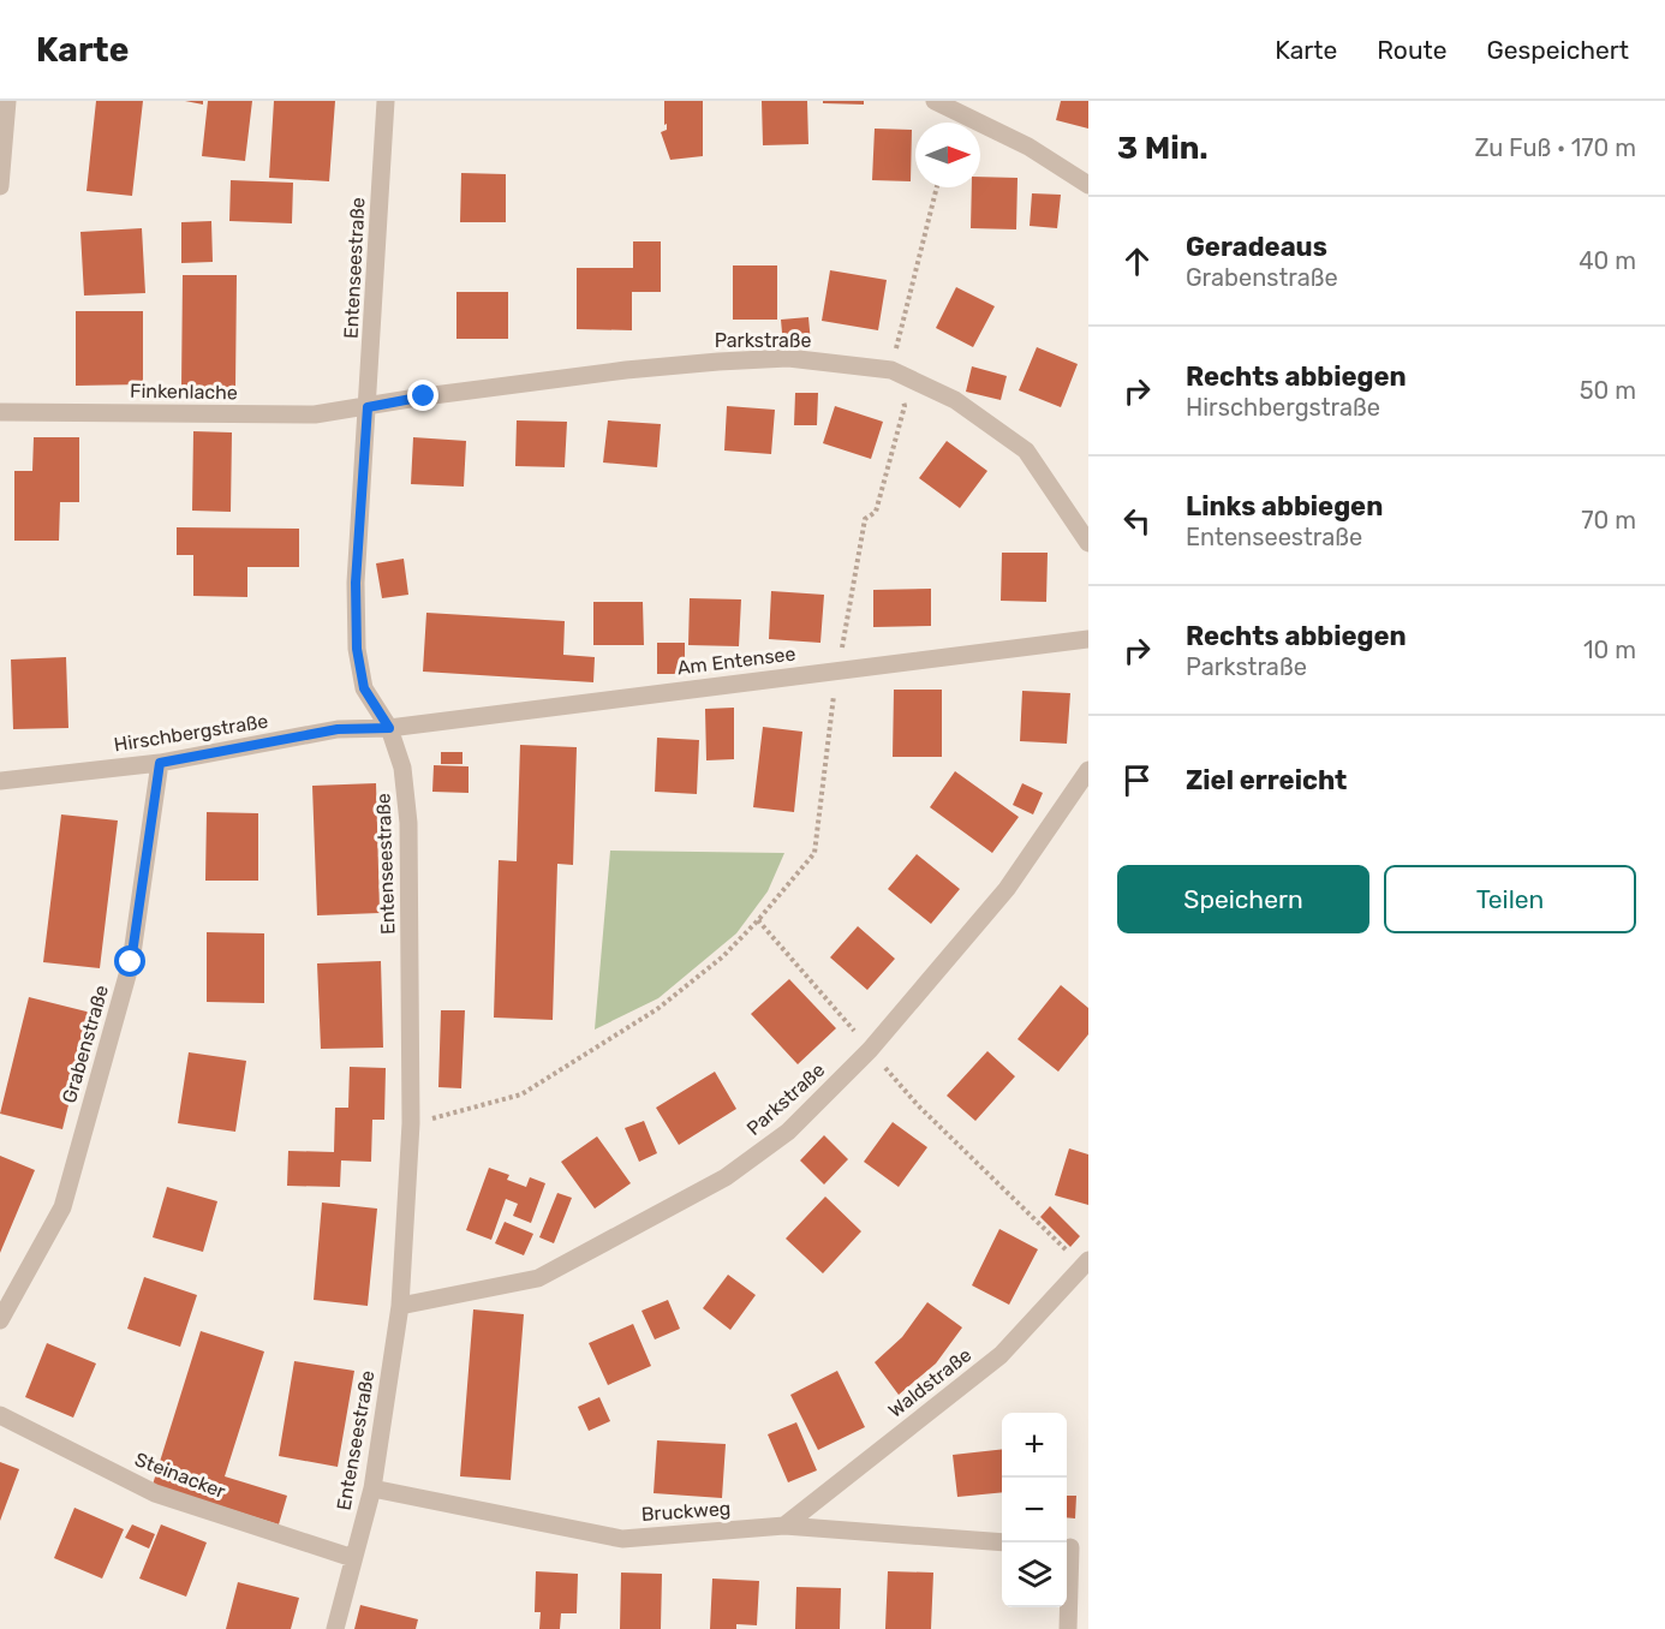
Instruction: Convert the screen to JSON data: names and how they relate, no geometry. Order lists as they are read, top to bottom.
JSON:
{
  "streets": {
    "street": [
      "Entenseestraße",
      "Parkstraße",
      "Finkenlache",
      "Am Entensee",
      "Hirschbergstraße",
      "Grabenstraße",
      "Waldstraße",
      "Steinacker",
      "Bruckweg"
    ]
  },
  "crossings": [
    ["Entenseestraße", "Parkstraße"],
    ["Entenseestraße", "Finkenlache"],
    ["Entenseestraße", "Am Entensee"],
    ["Entenseestraße", "Hirschbergstraße"],
    ["Entenseestraße", "Steinacker"],
    ["Entenseestraße", "Bruckweg"],
    ["Parkstraße", "Finkenlache"],
    ["Am Entensee", "Hirschbergstraße"],
    ["Hirschbergstraße", "Grabenstraße"],
    ["Waldstraße", "Bruckweg"]
  ],
  "north": "right",
  "page": {
    "header": "Karte",
    "nav": ["Karte", "Route", "Gespeichert"],
    "heading": ["3 Min.", "Zu Fuß · 170 m"],
    "list": [
      ["Geradeaus", "Grabenstraße", "40 m"],
      ["Rechts abbiegen", "Hirschbergstraße", "50 m"],
      ["Links abbiegen", "Entenseestraße", "70 m"],
      ["Rechts abbiegen", "Parkstraße", "10 m"],
      "Ziel erreicht"
    ],
    "buttons": ["Speichern", "Teilen"],
    "map_buttons": ["+", "−"]
  }
}
